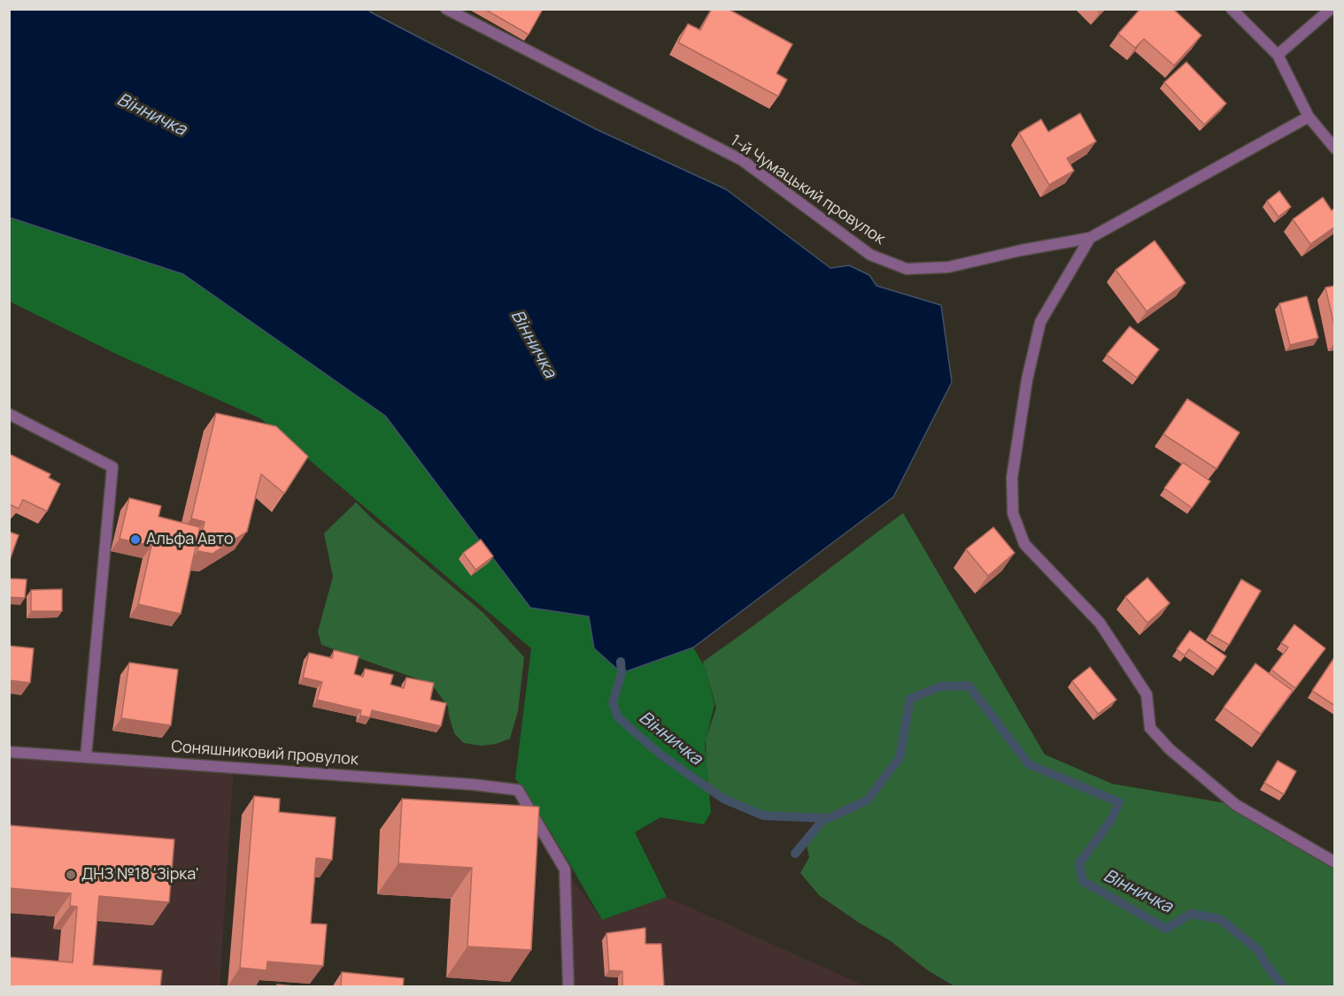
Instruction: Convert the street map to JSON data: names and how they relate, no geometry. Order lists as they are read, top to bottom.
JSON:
{
  "streets": {
    "street": ["1-й Чумацький провулок", "Соняшниковий провулок"]
  },
  "water": ["Вінничка"],
  "places": ["Альфа Авто", "ДНЗ №18 'Зірка'"]
}
